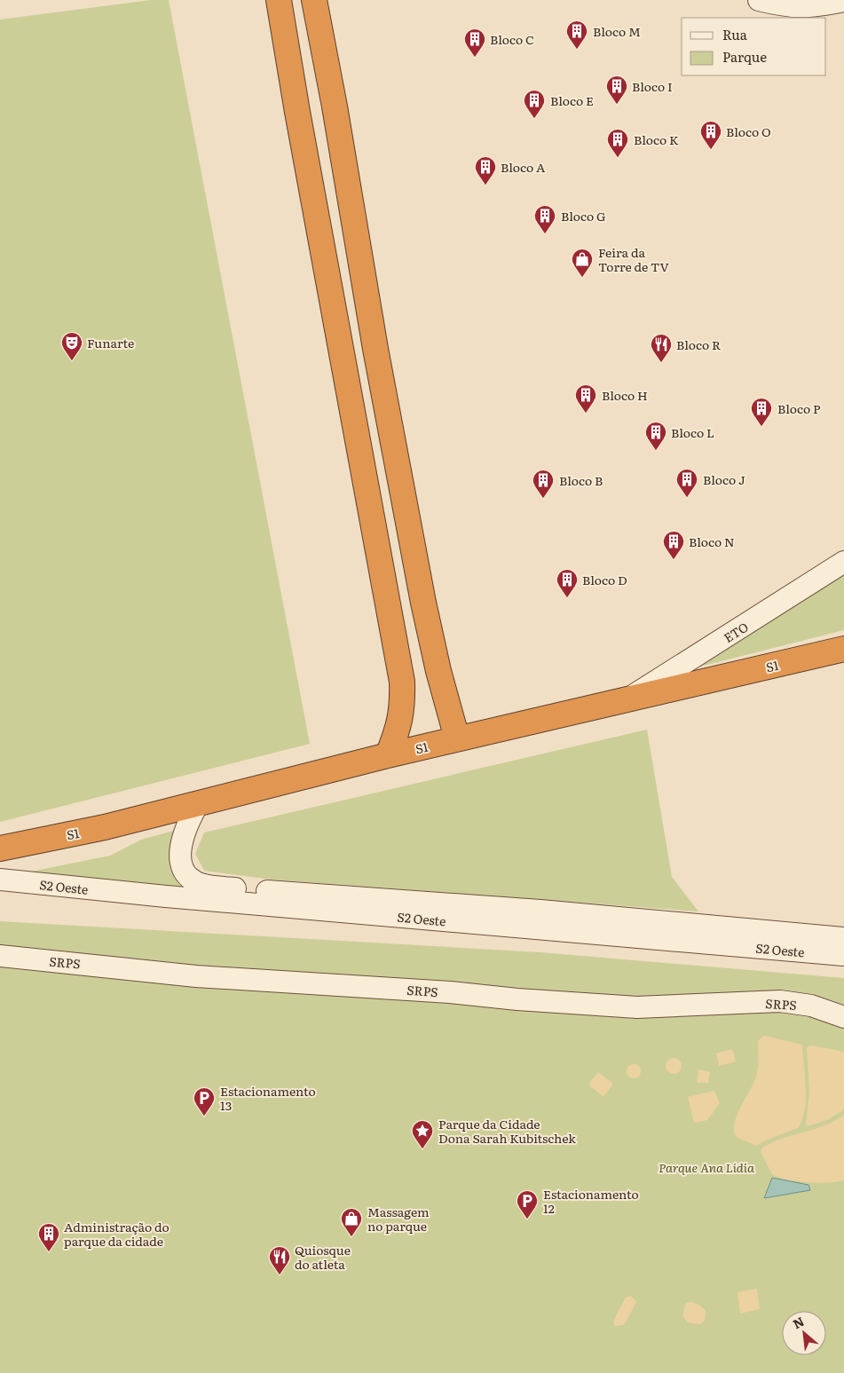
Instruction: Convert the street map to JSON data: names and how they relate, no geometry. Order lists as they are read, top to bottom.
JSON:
{
  "streets": {
    "highway": ["S1"],
    "main road": ["ETO", "S2 Oeste", "SRPS"]
  },
  "crossings": [
    ["ETO", "S1"],
    ["S1", "S2 Oeste"]
  ],
  "parks": ["Parque Ana Lídia"],
  "places": {
    "building": [
      "Bloco M",
      "Bloco C",
      "Bloco I",
      "Bloco E",
      "Bloco O",
      "Bloco K",
      "Bloco A",
      "Bloco G",
      "Bloco H",
      "Bloco P",
      "Bloco L",
      "Bloco J",
      "Bloco B",
      "Bloco N",
      "Bloco D",
      "Administração do parque da cidade"
    ],
    "shop": ["Feira da Torre de TV", "Massagem no parque"],
    "theatre": ["Funarte"],
    "restaurant": ["Bloco R", "Quiosque do atleta"],
    "parking": ["Estacionamento 13", "Estacionamento 12"],
    "place": ["Parque da Cidade Dona Sarah Kubitschek"]
  },
  "legend": ["Rua", "Parque"],
  "north": "top left"
}
